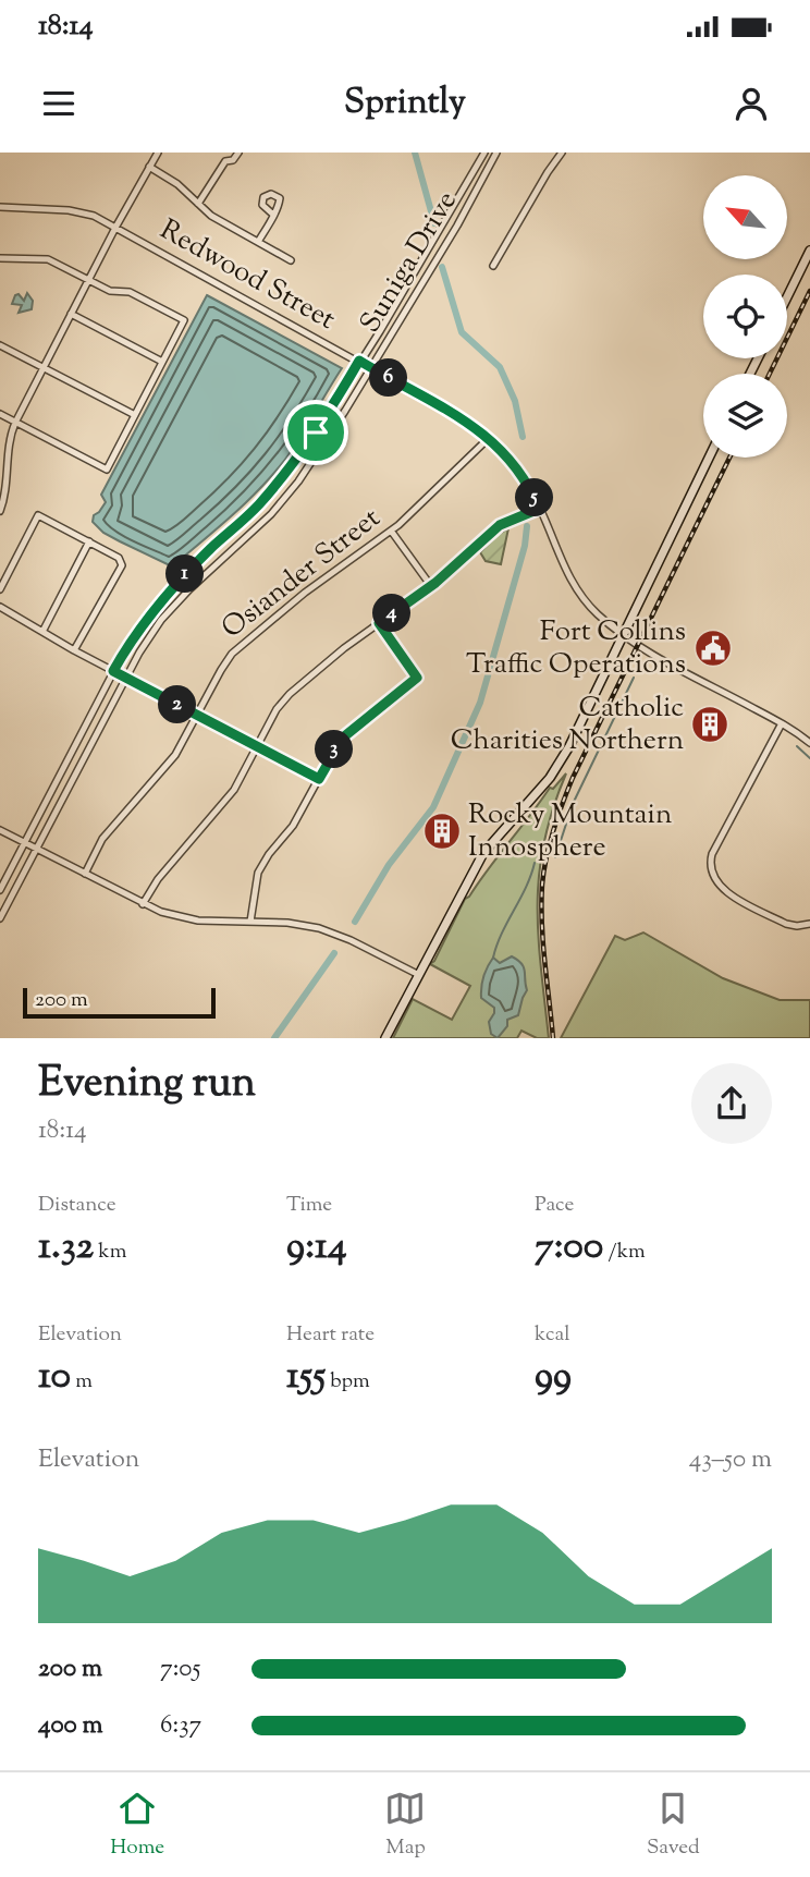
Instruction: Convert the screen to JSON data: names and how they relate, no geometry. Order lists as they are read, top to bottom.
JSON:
{
  "streets": {
    "street": ["Suniga Drive", "Redwood Street", "Osiander Street"]
  },
  "crossings": [
    ["Suniga Drive", "Redwood Street"],
    ["Redwood Street", "Osiander Street"]
  ],
  "places": {
    "public building": ["Fort Collins Traffic Operations"],
    "building": ["Catholic Charities Northern", "Rocky Mountain Innosphere"]
  },
  "scale_bar": "200 m",
  "north": "top left",
  "page": {
    "status": "18:14",
    "header": "Sprintly",
    "pins": [
      "6",
      "5",
      "1",
      "4",
      "2",
      "3"
    ],
    "scale": "200 m",
    "heading": ["Evening run", "18:14"],
    "stats": [
      ["Distance", "1.32 km"],
      ["Time", "9:14"],
      ["Pace", "7:00 /km"],
      ["Elevation", "10 m"],
      ["Heart rate", "155 bpm"],
      ["kcal", "99"]
    ],
    "chart": ["Elevation", "43–50 m"],
    "list": [
      {
        "name": "200 m",
        "note": "7:05"
      },
      {
        "name": "400 m",
        "note": "6:37"
      }
    ],
    "tabs": ["Home", "Map", "Saved"]
  }
}
